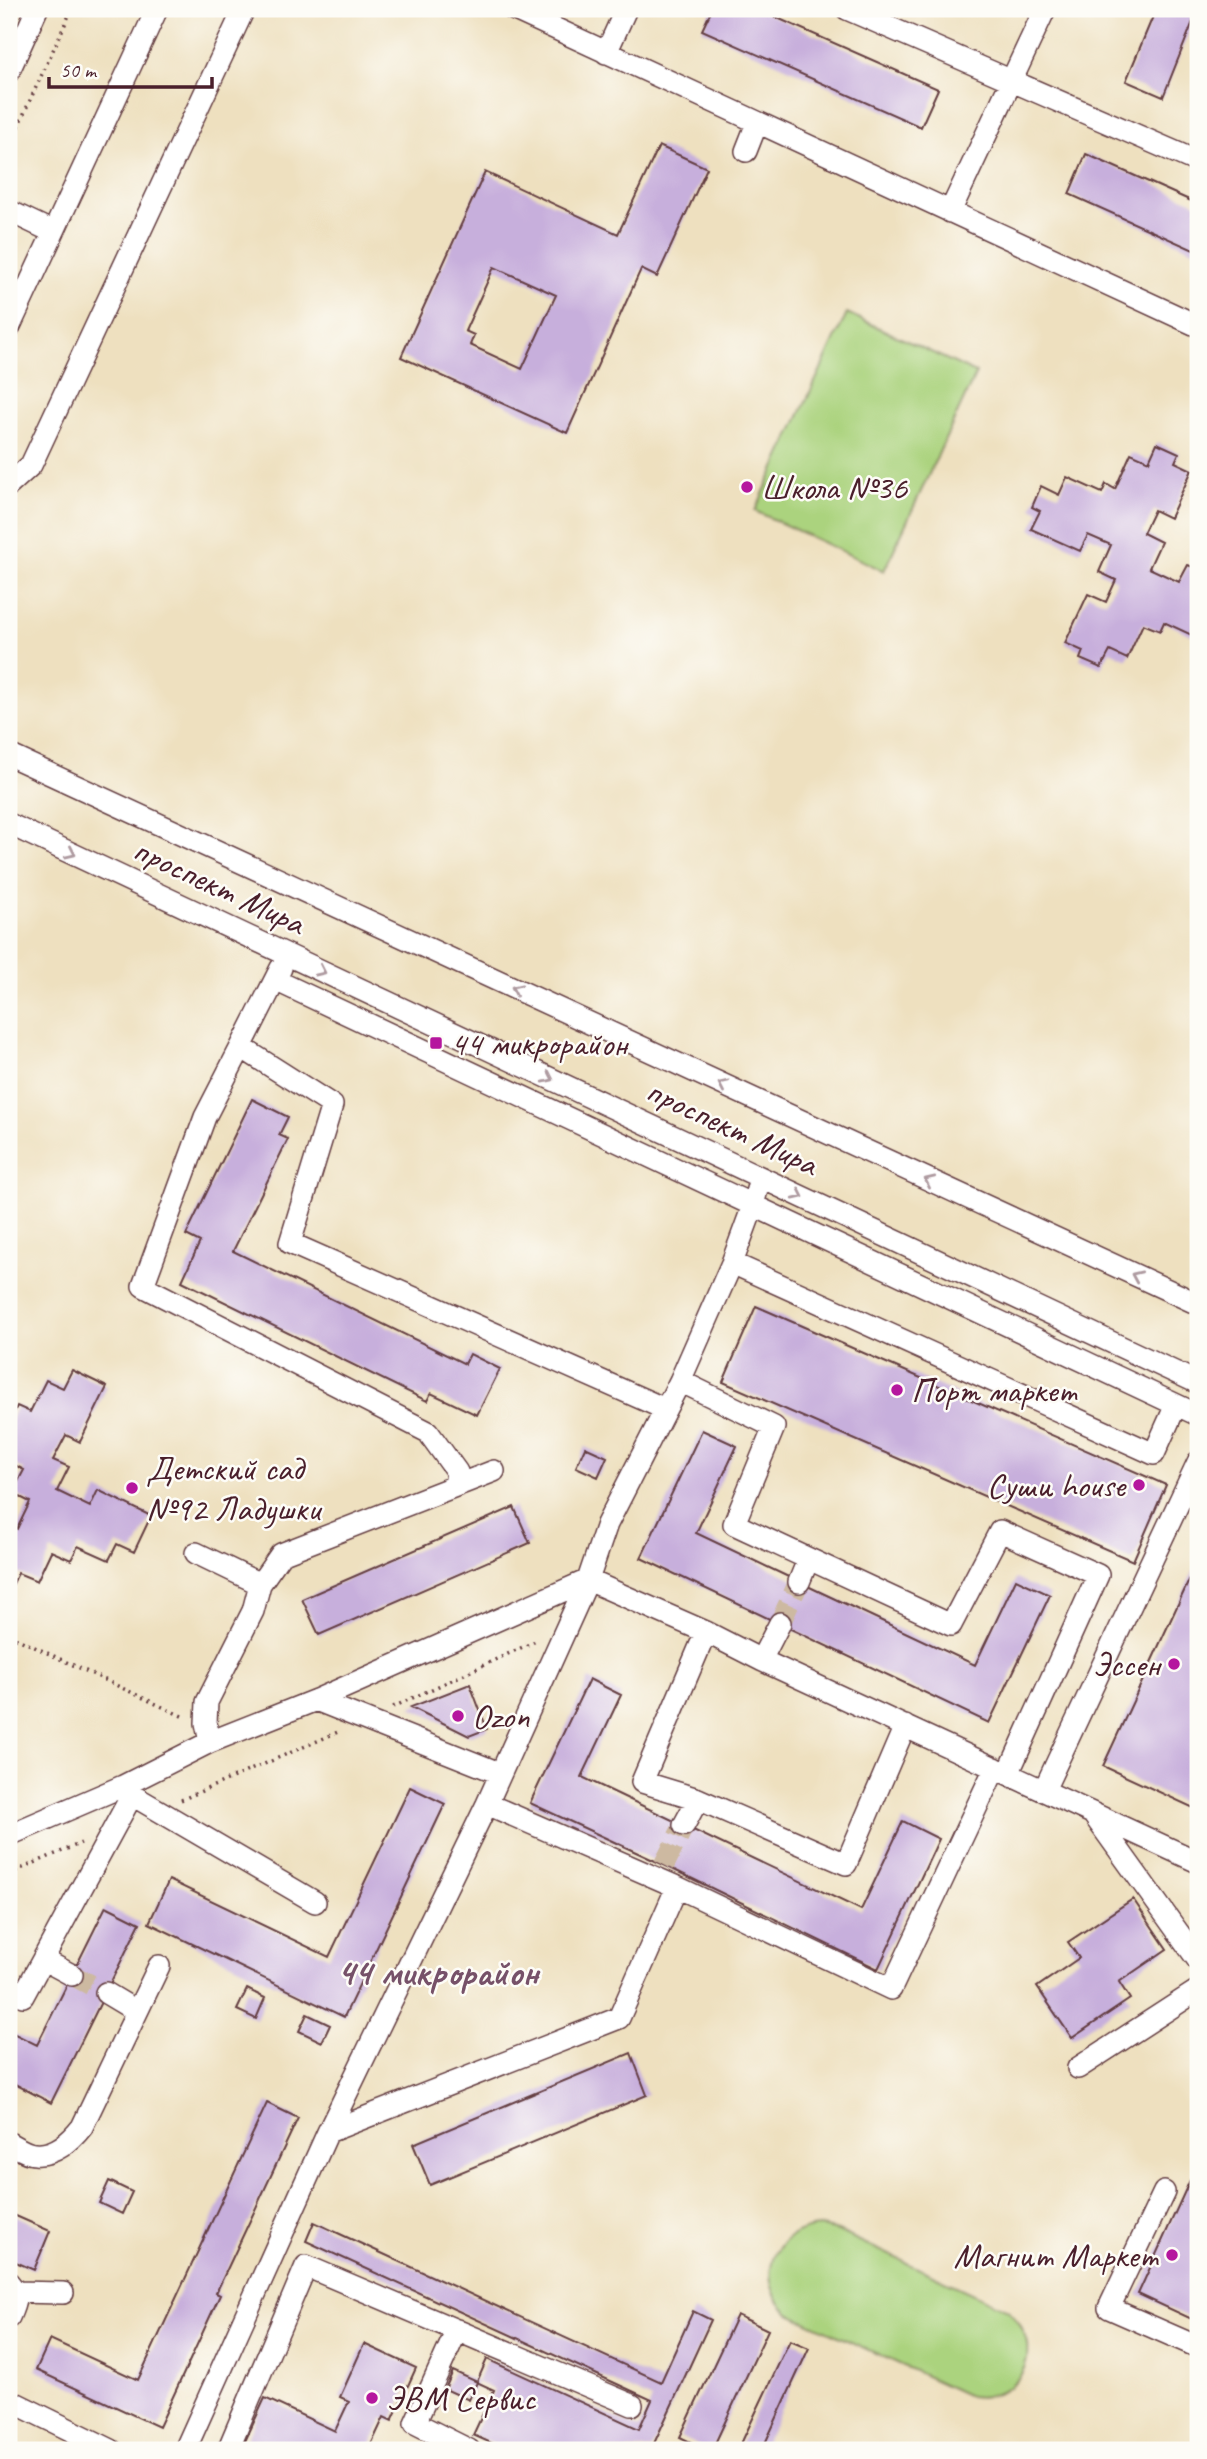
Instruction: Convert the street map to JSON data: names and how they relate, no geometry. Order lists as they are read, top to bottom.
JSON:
{
  "streets": {
    "street": ["проспект Мира"]
  },
  "districts": ["44 микрорайон"],
  "places": {
    "other": [
      "Школа №36",
      "Порт маркет",
      "Суши house",
      "Детский сад №92 Ладушки",
      "Эссен",
      "Ozon",
      "Магнит Маркет",
      "ЭВМ Сервис"
    ],
    "transit": ["44 микрорайон"]
  },
  "scale_bar": "50 m"
}
